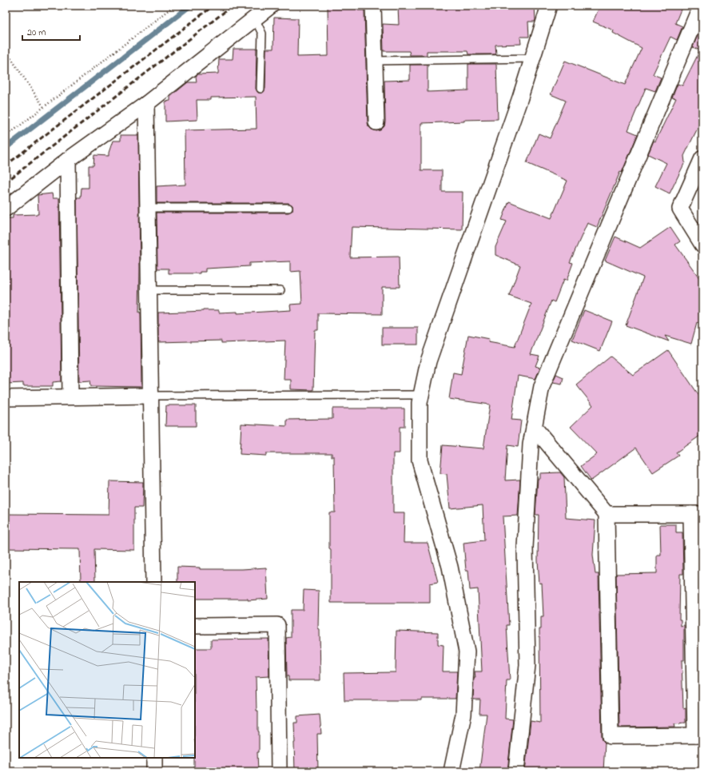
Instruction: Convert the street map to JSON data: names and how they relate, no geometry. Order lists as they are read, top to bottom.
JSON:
{
  "scale_bar": "20 m"
}
